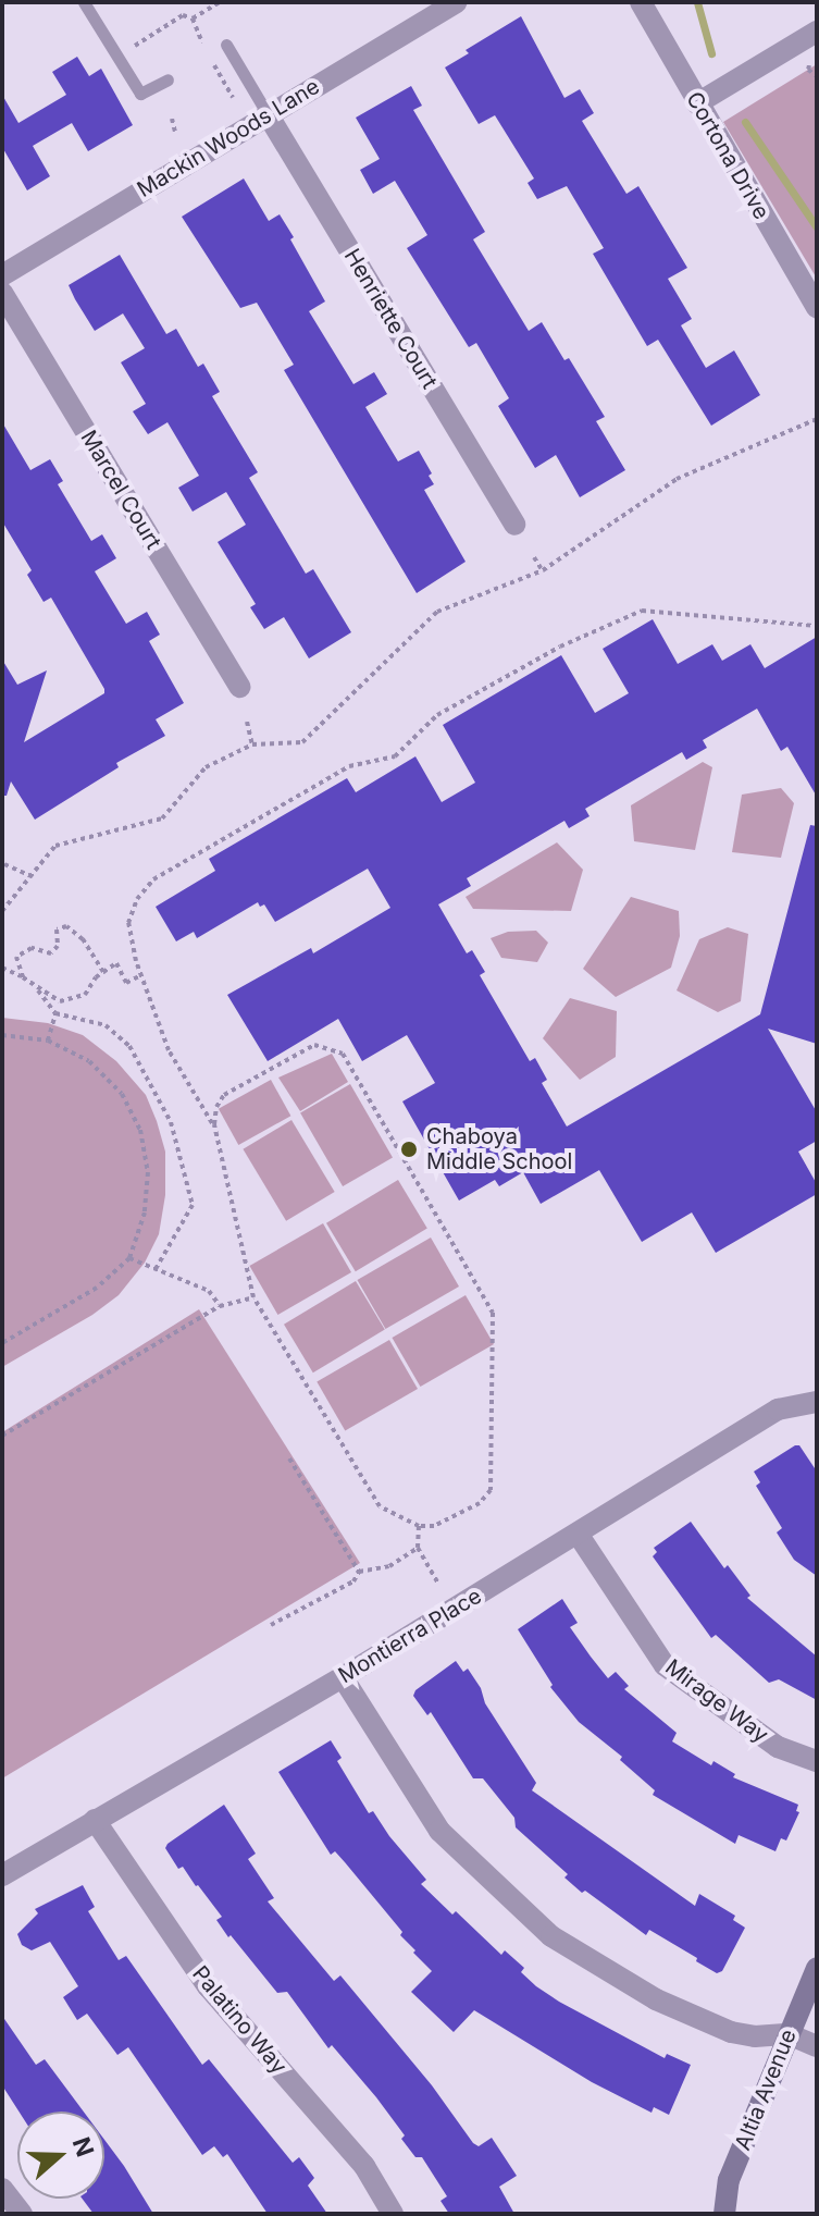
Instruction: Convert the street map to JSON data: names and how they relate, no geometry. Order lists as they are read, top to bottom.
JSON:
{
  "streets": {
    "street": [
      "Mackin Woods Lane",
      "Cortona Drive",
      "Henriette Court",
      "Marcel Court",
      "Montierra Place",
      "Mirage Way",
      "Palatino Way",
      "Altia Avenue"
    ]
  },
  "crossings": [
    ["Mackin Woods Lane", "Henriette Court"],
    ["Montierra Place", "Mirage Way"],
    ["Montierra Place", "Palatino Way"]
  ],
  "places": ["Chaboya Middle School"],
  "north": "right"
}
